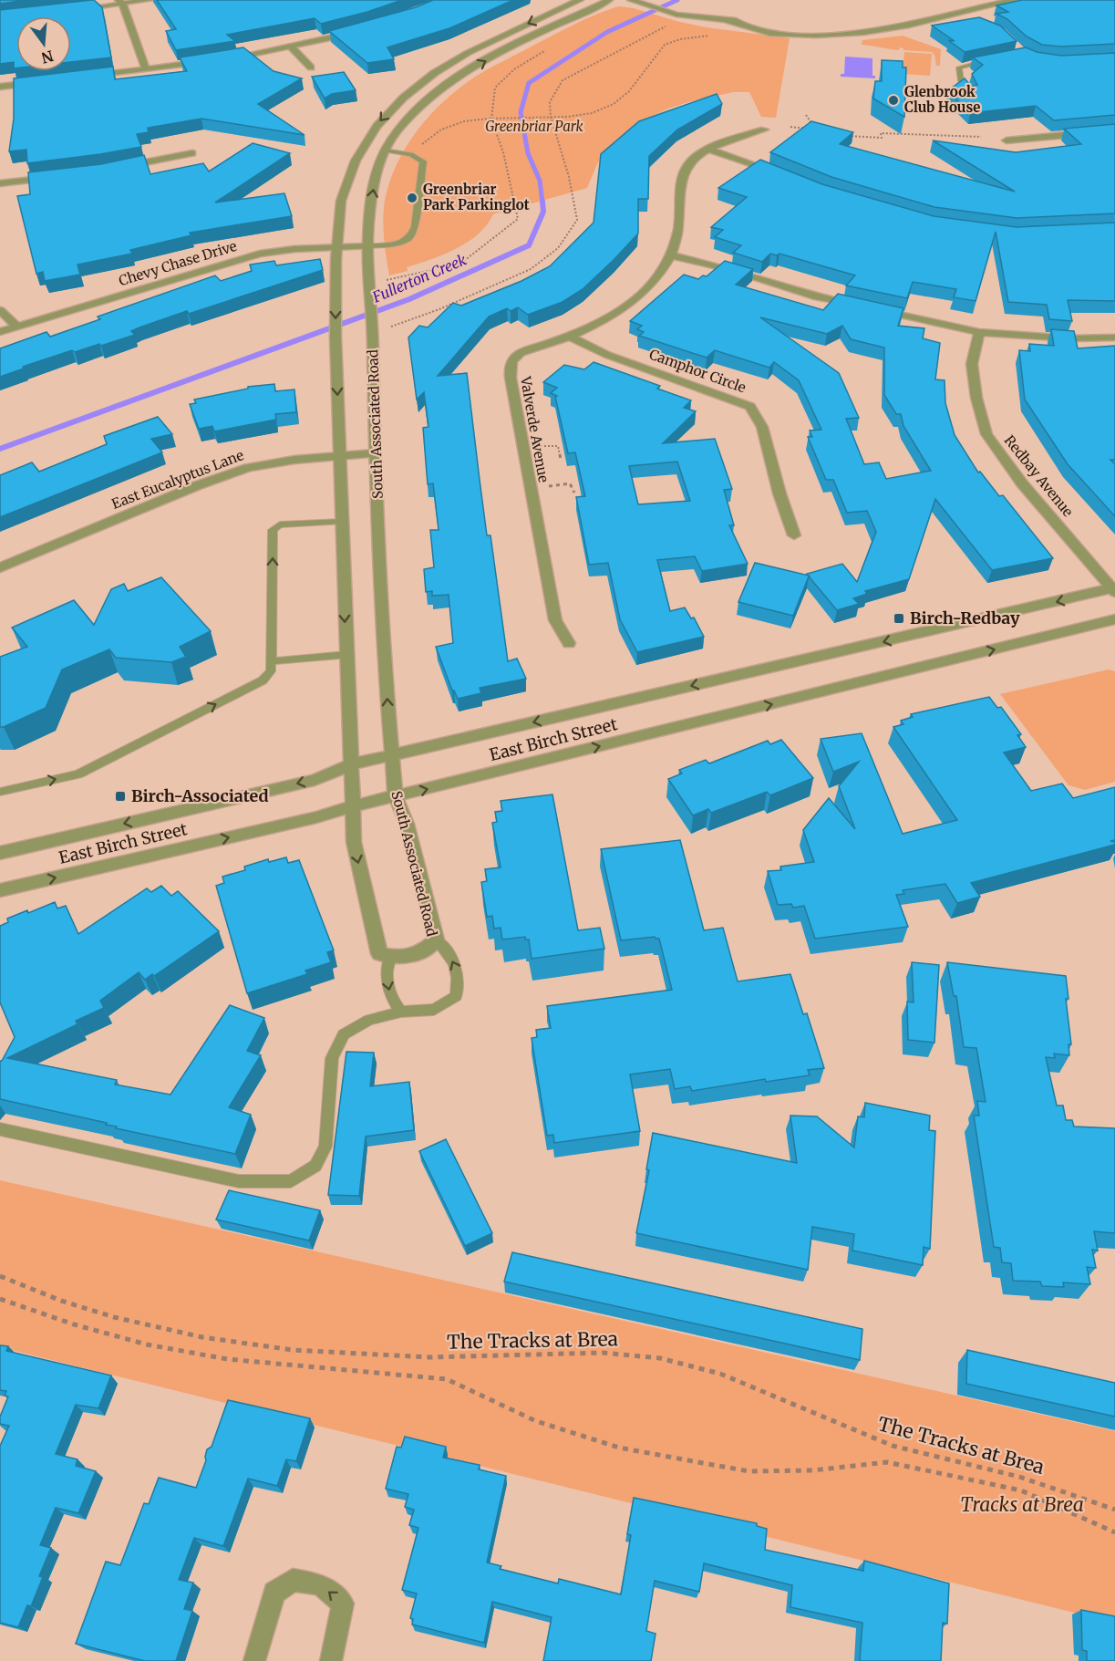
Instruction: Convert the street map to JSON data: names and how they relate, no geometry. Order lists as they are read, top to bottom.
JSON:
{
  "streets": {
    "street": [
      "Chevy Chase Drive",
      "Camphor Circle",
      "South Associated Road",
      "Valverde Avenue",
      "Redbay Avenue",
      "East Eucalyptus Lane",
      "East Birch Street"
    ],
    "path": ["The Tracks at Brea"]
  },
  "crossings": [
    ["Chevy Chase Drive", "South Associated Road"],
    ["Camphor Circle", "Valverde Avenue"],
    ["South Associated Road", "East Eucalyptus Lane"],
    ["South Associated Road", "East Birch Street"],
    ["Redbay Avenue", "East Birch Street"]
  ],
  "water": ["Fullerton Creek"],
  "parks": ["Greenbriar Park", "Tracks at Brea"],
  "places": {
    "other": ["Glenbrook Club House", "Greenbriar Park Parkinglot"],
    "transit": ["Birch-Redbay", "Birch-Associated"]
  },
  "north": "bottom"
}
